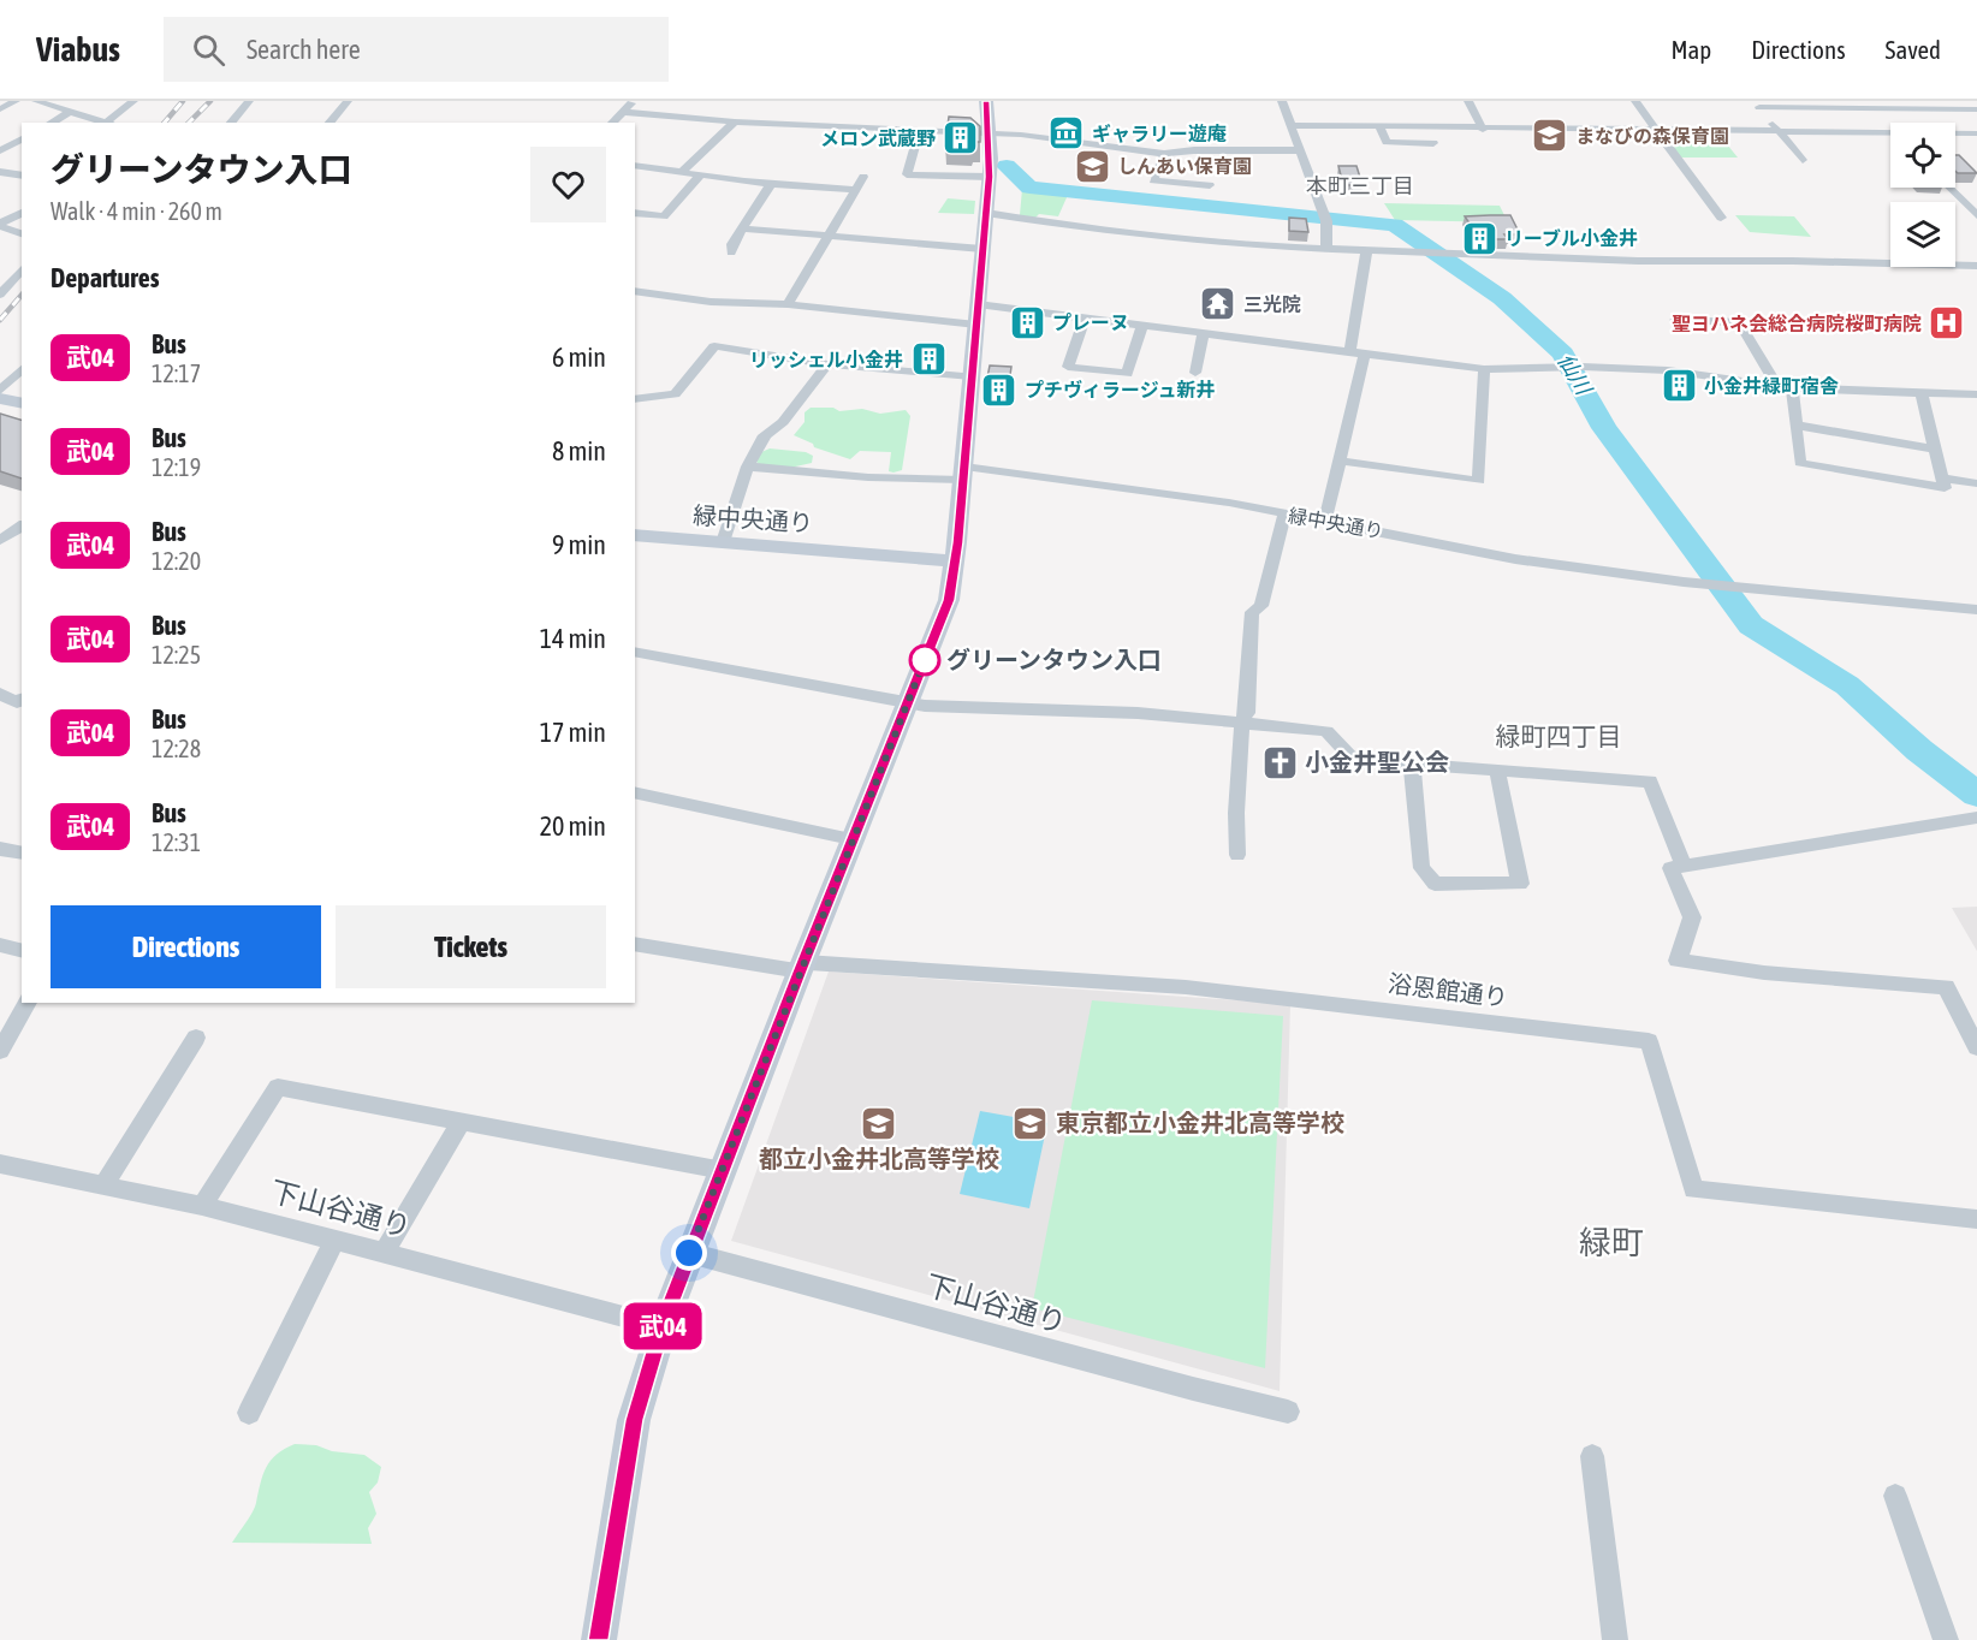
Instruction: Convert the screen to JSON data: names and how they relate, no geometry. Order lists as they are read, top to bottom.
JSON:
{
  "streets": {
    "street": ["緑中央通り", "浴恩館通り", "下山谷通り"]
  },
  "districts": ["本町三丁目", "緑町四丁目", "緑町"],
  "water": ["仙川"],
  "places": {
    "museum": ["ギャラリー遊庵"],
    "school or university": [
      "まなびの森保育園",
      "しんあい保育園",
      "都立小金井北高等学校",
      "東京都立小金井北高等学校"
    ],
    "building": [
      "メロン武蔵野",
      "リーブル小金井",
      "プレーヌ",
      "リッシェル小金井",
      "小金井緑町宿舎",
      "プチヴィラージュ新井"
    ],
    "temple": ["三光院"],
    "hospital": ["聖ヨハネ会総合病院桜町病院"],
    "other": ["グリーンタウン入口"],
    "church": ["小金井聖公会"]
  },
  "lines": ["bus line 武04"],
  "page": {
    "header": "Viabus",
    "search": "Search here",
    "nav": ["Map", "Directions", "Saved"],
    "on_map": "武04",
    "heading": [
      ["グリーンタウン入口", "Walk · 4 min · 260 m"],
      "Departures"
    ],
    "list": [
      {
        "mark": "武04",
        "name": "Bus",
        "note": "12:17",
        "value": "6 min"
      },
      {
        "mark": "武04",
        "name": "Bus",
        "note": "12:19",
        "value": "8 min"
      },
      {
        "mark": "武04",
        "name": "Bus",
        "note": "12:20",
        "value": "9 min"
      },
      {
        "mark": "武04",
        "name": "Bus",
        "note": "12:25",
        "value": "14 min"
      },
      {
        "mark": "武04",
        "name": "Bus",
        "note": "12:28",
        "value": "17 min"
      },
      {
        "mark": "武04",
        "name": "Bus",
        "note": "12:31",
        "value": "20 min"
      }
    ],
    "buttons": ["Directions", "Tickets"]
  }
}
